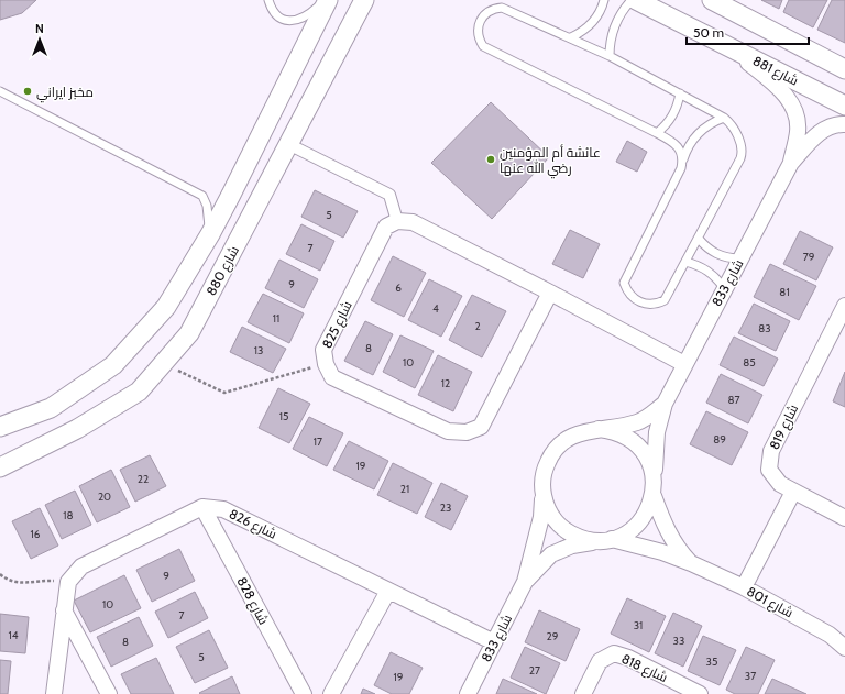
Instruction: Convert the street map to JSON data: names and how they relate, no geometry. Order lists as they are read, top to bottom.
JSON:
{
  "streets": {
    "street": [
      "شارع 881",
      "شارع 880",
      "شارع 833",
      "شارع 825",
      "شارع 819",
      "شارع 826",
      "شارع 828",
      "شارع 801",
      "شارع 818"
    ]
  },
  "crossings": [
    ["شارع 881", "شارع 833"],
    ["شارع 833", "شارع 826"],
    ["شارع 833", "شارع 801"],
    ["شارع 826", "شارع 828"]
  ],
  "places": ["مخبز ايراني", "عائشة أم المؤمنين رضي الله عنها"],
  "house_numbers": [
    "5",
    "7",
    "79",
    "9",
    "6",
    "81",
    "4",
    "11",
    "2",
    "83",
    "8",
    "13",
    "10",
    "85",
    "12",
    "87",
    "15",
    "89",
    "17",
    "19",
    "22",
    "21",
    "20",
    "23",
    "18",
    "16",
    "9",
    "10",
    "7",
    "31",
    "14",
    "29",
    "33",
    "8",
    "5",
    "35",
    "27",
    "37",
    "19"
  ],
  "scale_bar": "50 m",
  "north": "top"
}
